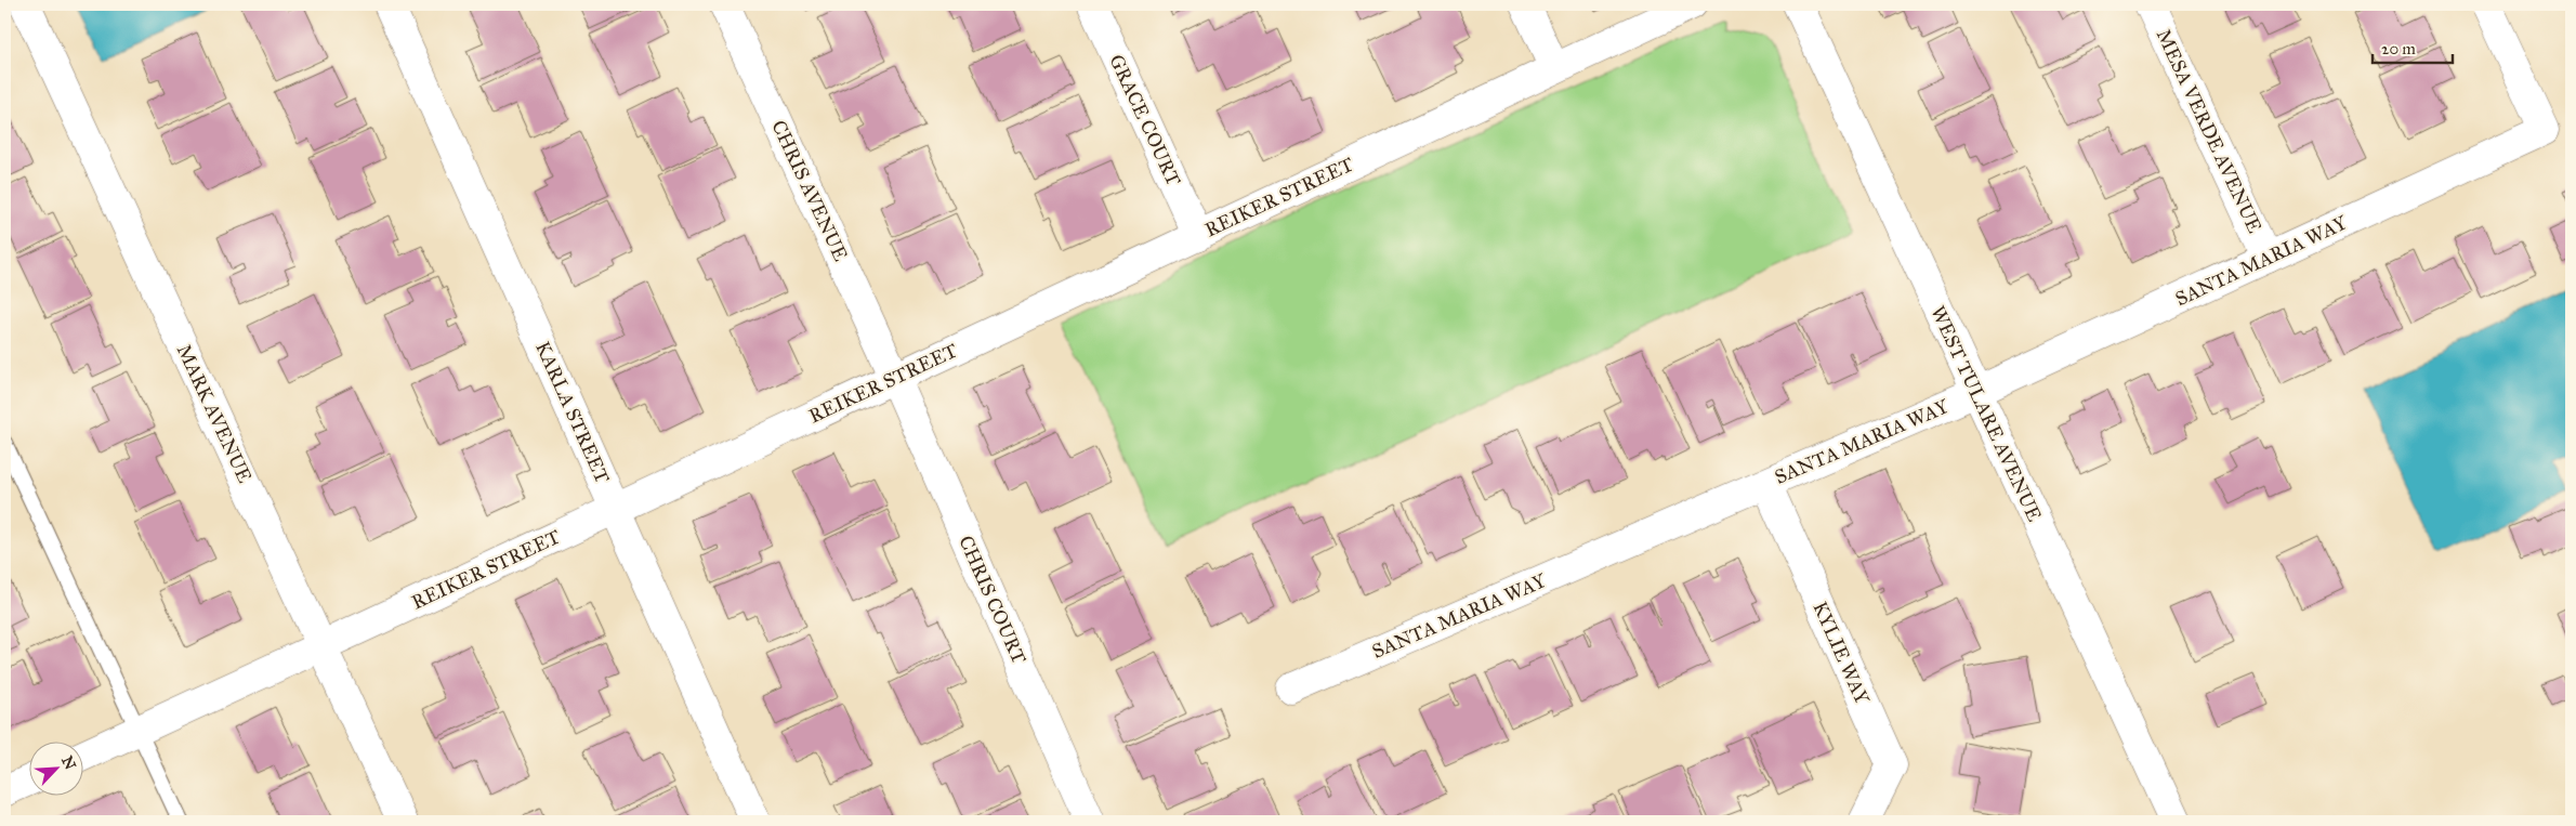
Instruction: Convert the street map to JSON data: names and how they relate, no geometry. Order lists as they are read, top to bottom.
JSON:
{
  "streets": {
    "street": [
      "GRACE COURT",
      "MESA VERDE AVENUE",
      "CHRIS AVENUE",
      "REIKER STREET",
      "SANTA MARIA WAY",
      "KARLA STREET",
      "MARK AVENUE",
      "WEST TULARE AVENUE",
      "CHRIS COURT",
      "KYLIE WAY"
    ]
  },
  "crossings": [
    ["GRACE COURT", "REIKER STREET"],
    ["MESA VERDE AVENUE", "SANTA MARIA WAY"],
    ["CHRIS AVENUE", "REIKER STREET"],
    ["CHRIS AVENUE", "CHRIS COURT"],
    ["REIKER STREET", "KARLA STREET"],
    ["REIKER STREET", "MARK AVENUE"],
    ["REIKER STREET", "CHRIS COURT"],
    ["SANTA MARIA WAY", "WEST TULARE AVENUE"],
    ["SANTA MARIA WAY", "KYLIE WAY"]
  ],
  "scale_bar": "20 m",
  "north": "top right"
}
